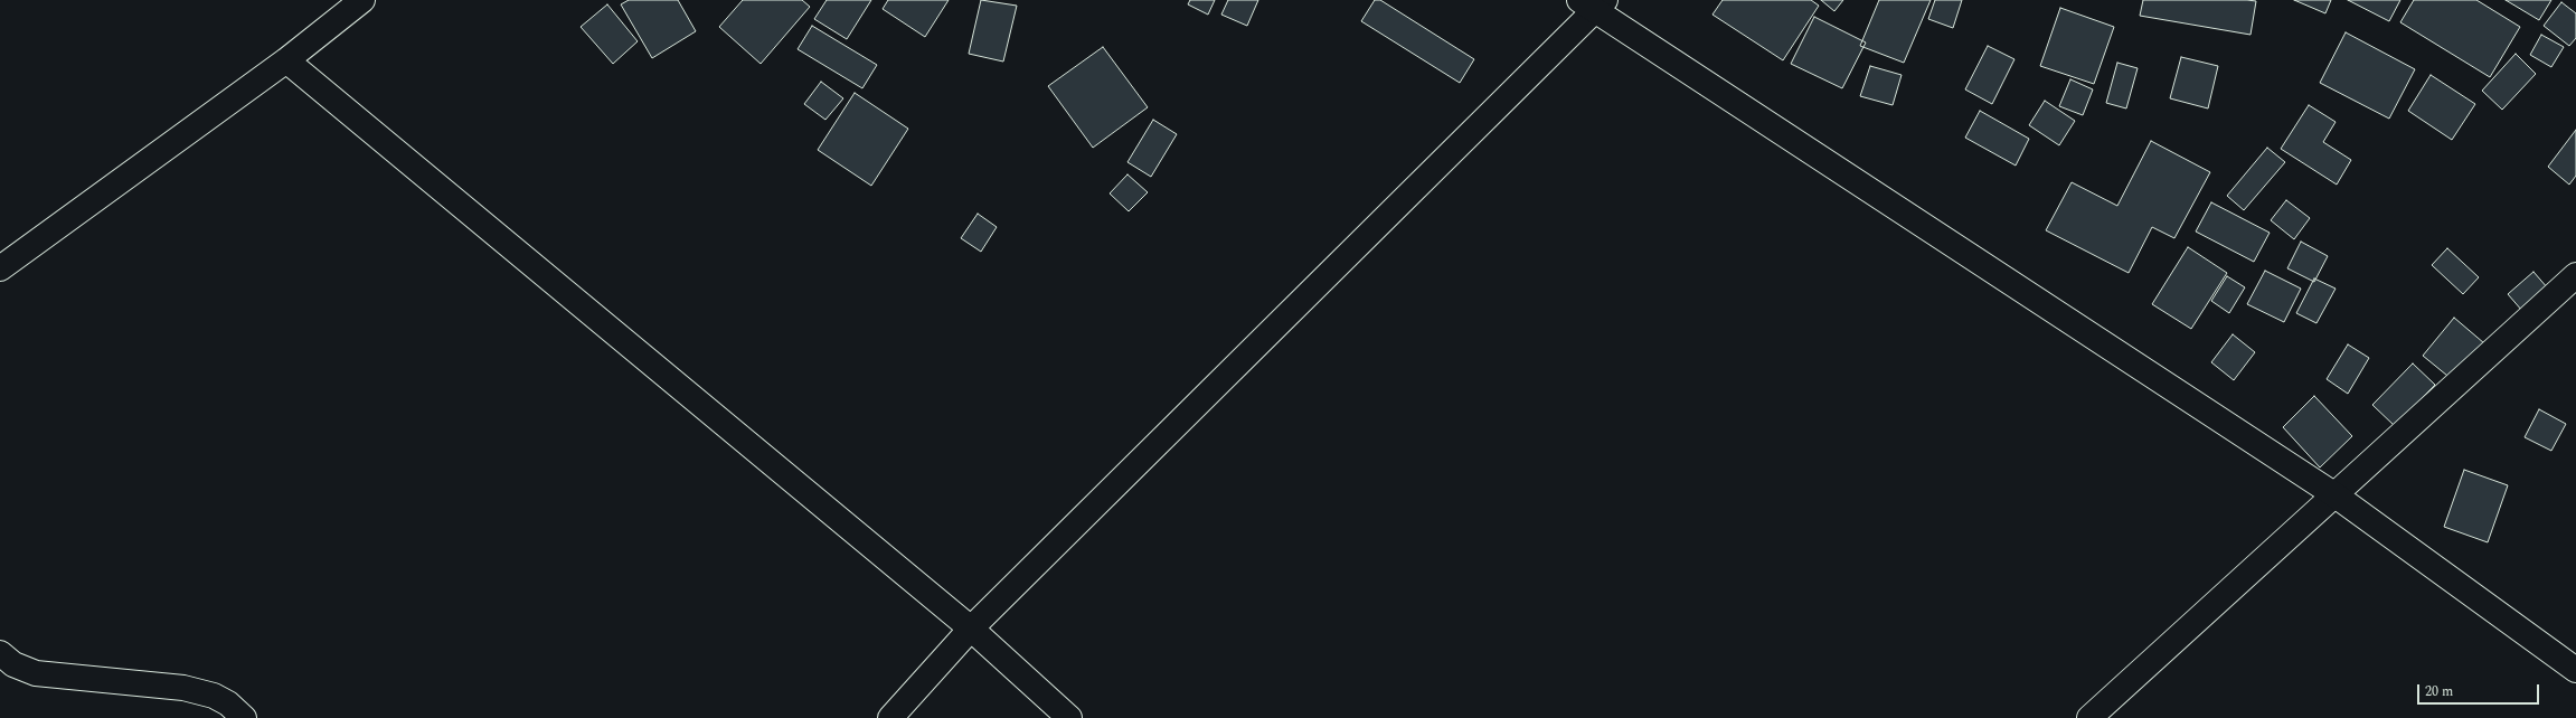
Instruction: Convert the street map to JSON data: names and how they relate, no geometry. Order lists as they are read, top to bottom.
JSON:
{
  "scale_bar": "20 m"
}
